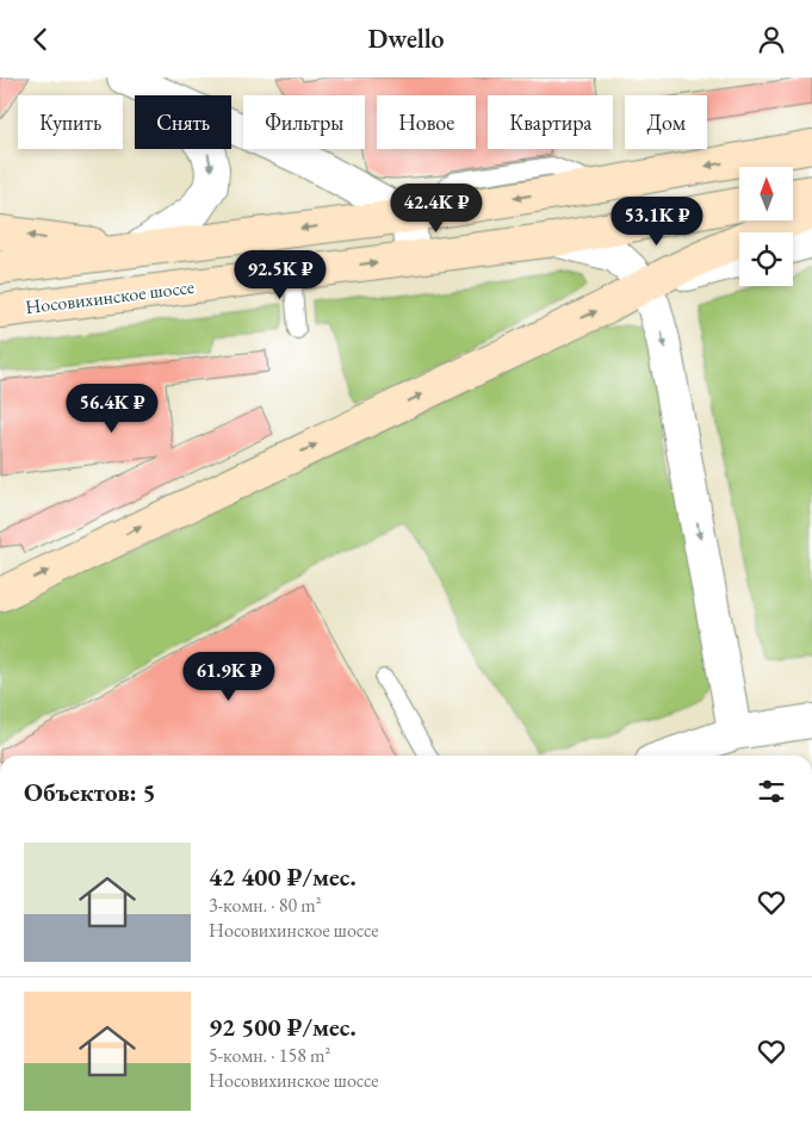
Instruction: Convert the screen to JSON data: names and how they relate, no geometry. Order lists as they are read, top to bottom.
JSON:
{
  "streets": {
    "main road": ["Носовихинское шоссе"]
  },
  "north": "top",
  "page": {
    "header": "Dwello",
    "chip": [
      "Купить",
      "Снять",
      "Фильтры",
      "Новое",
      "Квартира",
      "Дом"
    ],
    "price": [
      "42.4K ₽",
      "53.1K ₽",
      "92.5K ₽",
      "56.4K ₽",
      "61.9K ₽"
    ],
    "heading": "Объектов: 5",
    "list": [
      {
        "name": "42 400 ₽/мес.",
        "note": "3-комн. · 80 m² · Носовихинское шоссе"
      },
      {
        "name": "92 500 ₽/мес.",
        "note": "5-комн. · 158 m² · Носовихинское шоссе"
      }
    ]
  }
}
